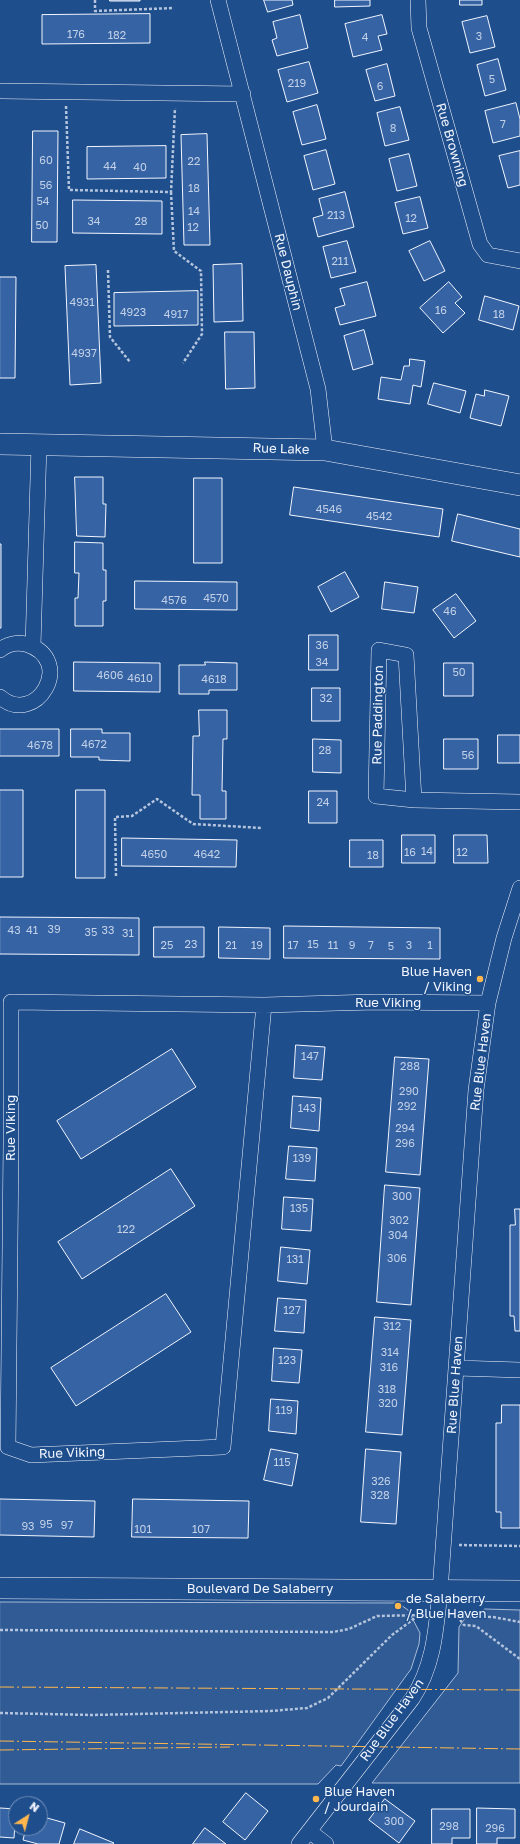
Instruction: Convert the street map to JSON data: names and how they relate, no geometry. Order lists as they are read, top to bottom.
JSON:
{
  "streets": {
    "street": [
      "Rue Browning",
      "Rue Dauphin",
      "Rue Lake",
      "Rue Paddington",
      "Rue Viking",
      "Rue Blue Haven",
      "Boulevard De Salaberry"
    ]
  },
  "crossings": [
    ["Rue Dauphin", "Rue Lake"],
    ["Rue Viking", "Rue Blue Haven"],
    ["Rue Blue Haven", "Boulevard De Salaberry"]
  ],
  "places": ["Blue Haven / Viking", "de Salaberry / Blue Haven", "Blue Haven / Jourdain"],
  "house_numbers": [
    "176",
    "182",
    "3",
    "4",
    "5",
    "219",
    "6",
    "7",
    "8",
    "60",
    "22",
    "44",
    "40",
    "56",
    "18",
    "54",
    "14",
    "213",
    "12",
    "34",
    "28",
    "50",
    "12",
    "211",
    "4931",
    "16",
    "4923",
    "4917",
    "18",
    "4937",
    "4546",
    "4542",
    "4570",
    "4576",
    "46",
    "36",
    "34",
    "50",
    "4606",
    "4610",
    "4618",
    "32",
    "4672",
    "4678",
    "28",
    "56",
    "24",
    "14",
    "16",
    "12",
    "4650",
    "4642",
    "18",
    "39",
    "43",
    "41",
    "33",
    "35",
    "31",
    "23",
    "15",
    "25",
    "21",
    "19",
    "17",
    "11",
    "9",
    "7",
    "3",
    "1",
    "5",
    "147",
    "288",
    "290",
    "292",
    "143",
    "294",
    "296",
    "139",
    "300",
    "135",
    "302",
    "122",
    "304",
    "306",
    "131",
    "127",
    "312",
    "314",
    "123",
    "316",
    "318",
    "320",
    "119",
    "115",
    "326",
    "328",
    "95",
    "97",
    "93",
    "101",
    "107",
    "300",
    "298",
    "296"
  ],
  "north": "top right"
}
